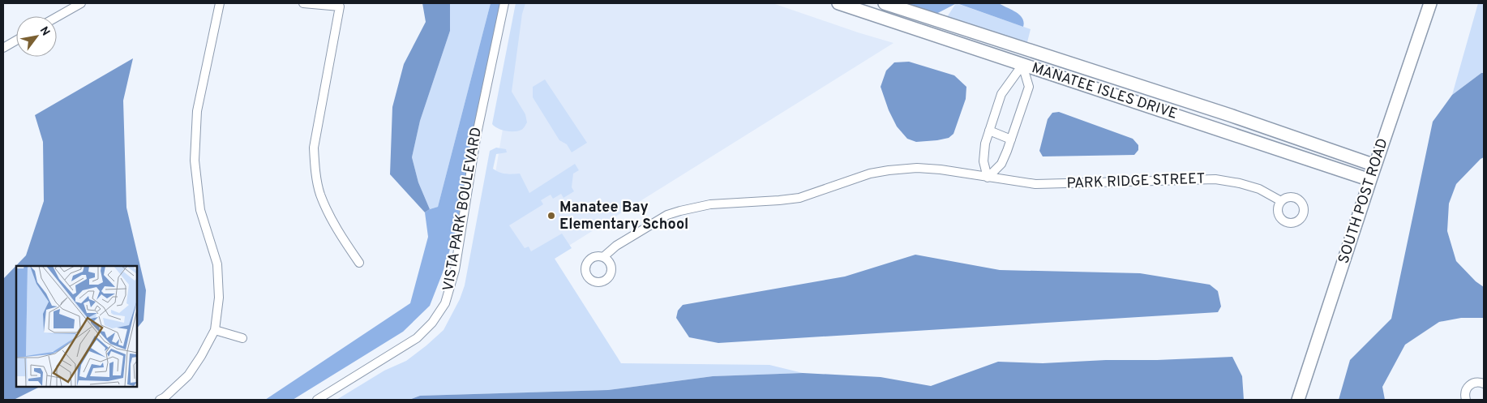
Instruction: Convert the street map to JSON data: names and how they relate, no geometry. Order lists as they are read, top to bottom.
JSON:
{
  "streets": {
    "street": [
      "MANATEE ISLES DRIVE",
      "PARK RIDGE STREET",
      "SOUTH POST ROAD",
      "VISTA PARK BOULEVARD"
    ]
  },
  "crossings": [
    ["MANATEE ISLES DRIVE", "SOUTH POST ROAD"]
  ],
  "places": ["Manatee Bay Elementary School"],
  "north": "top right"
}
